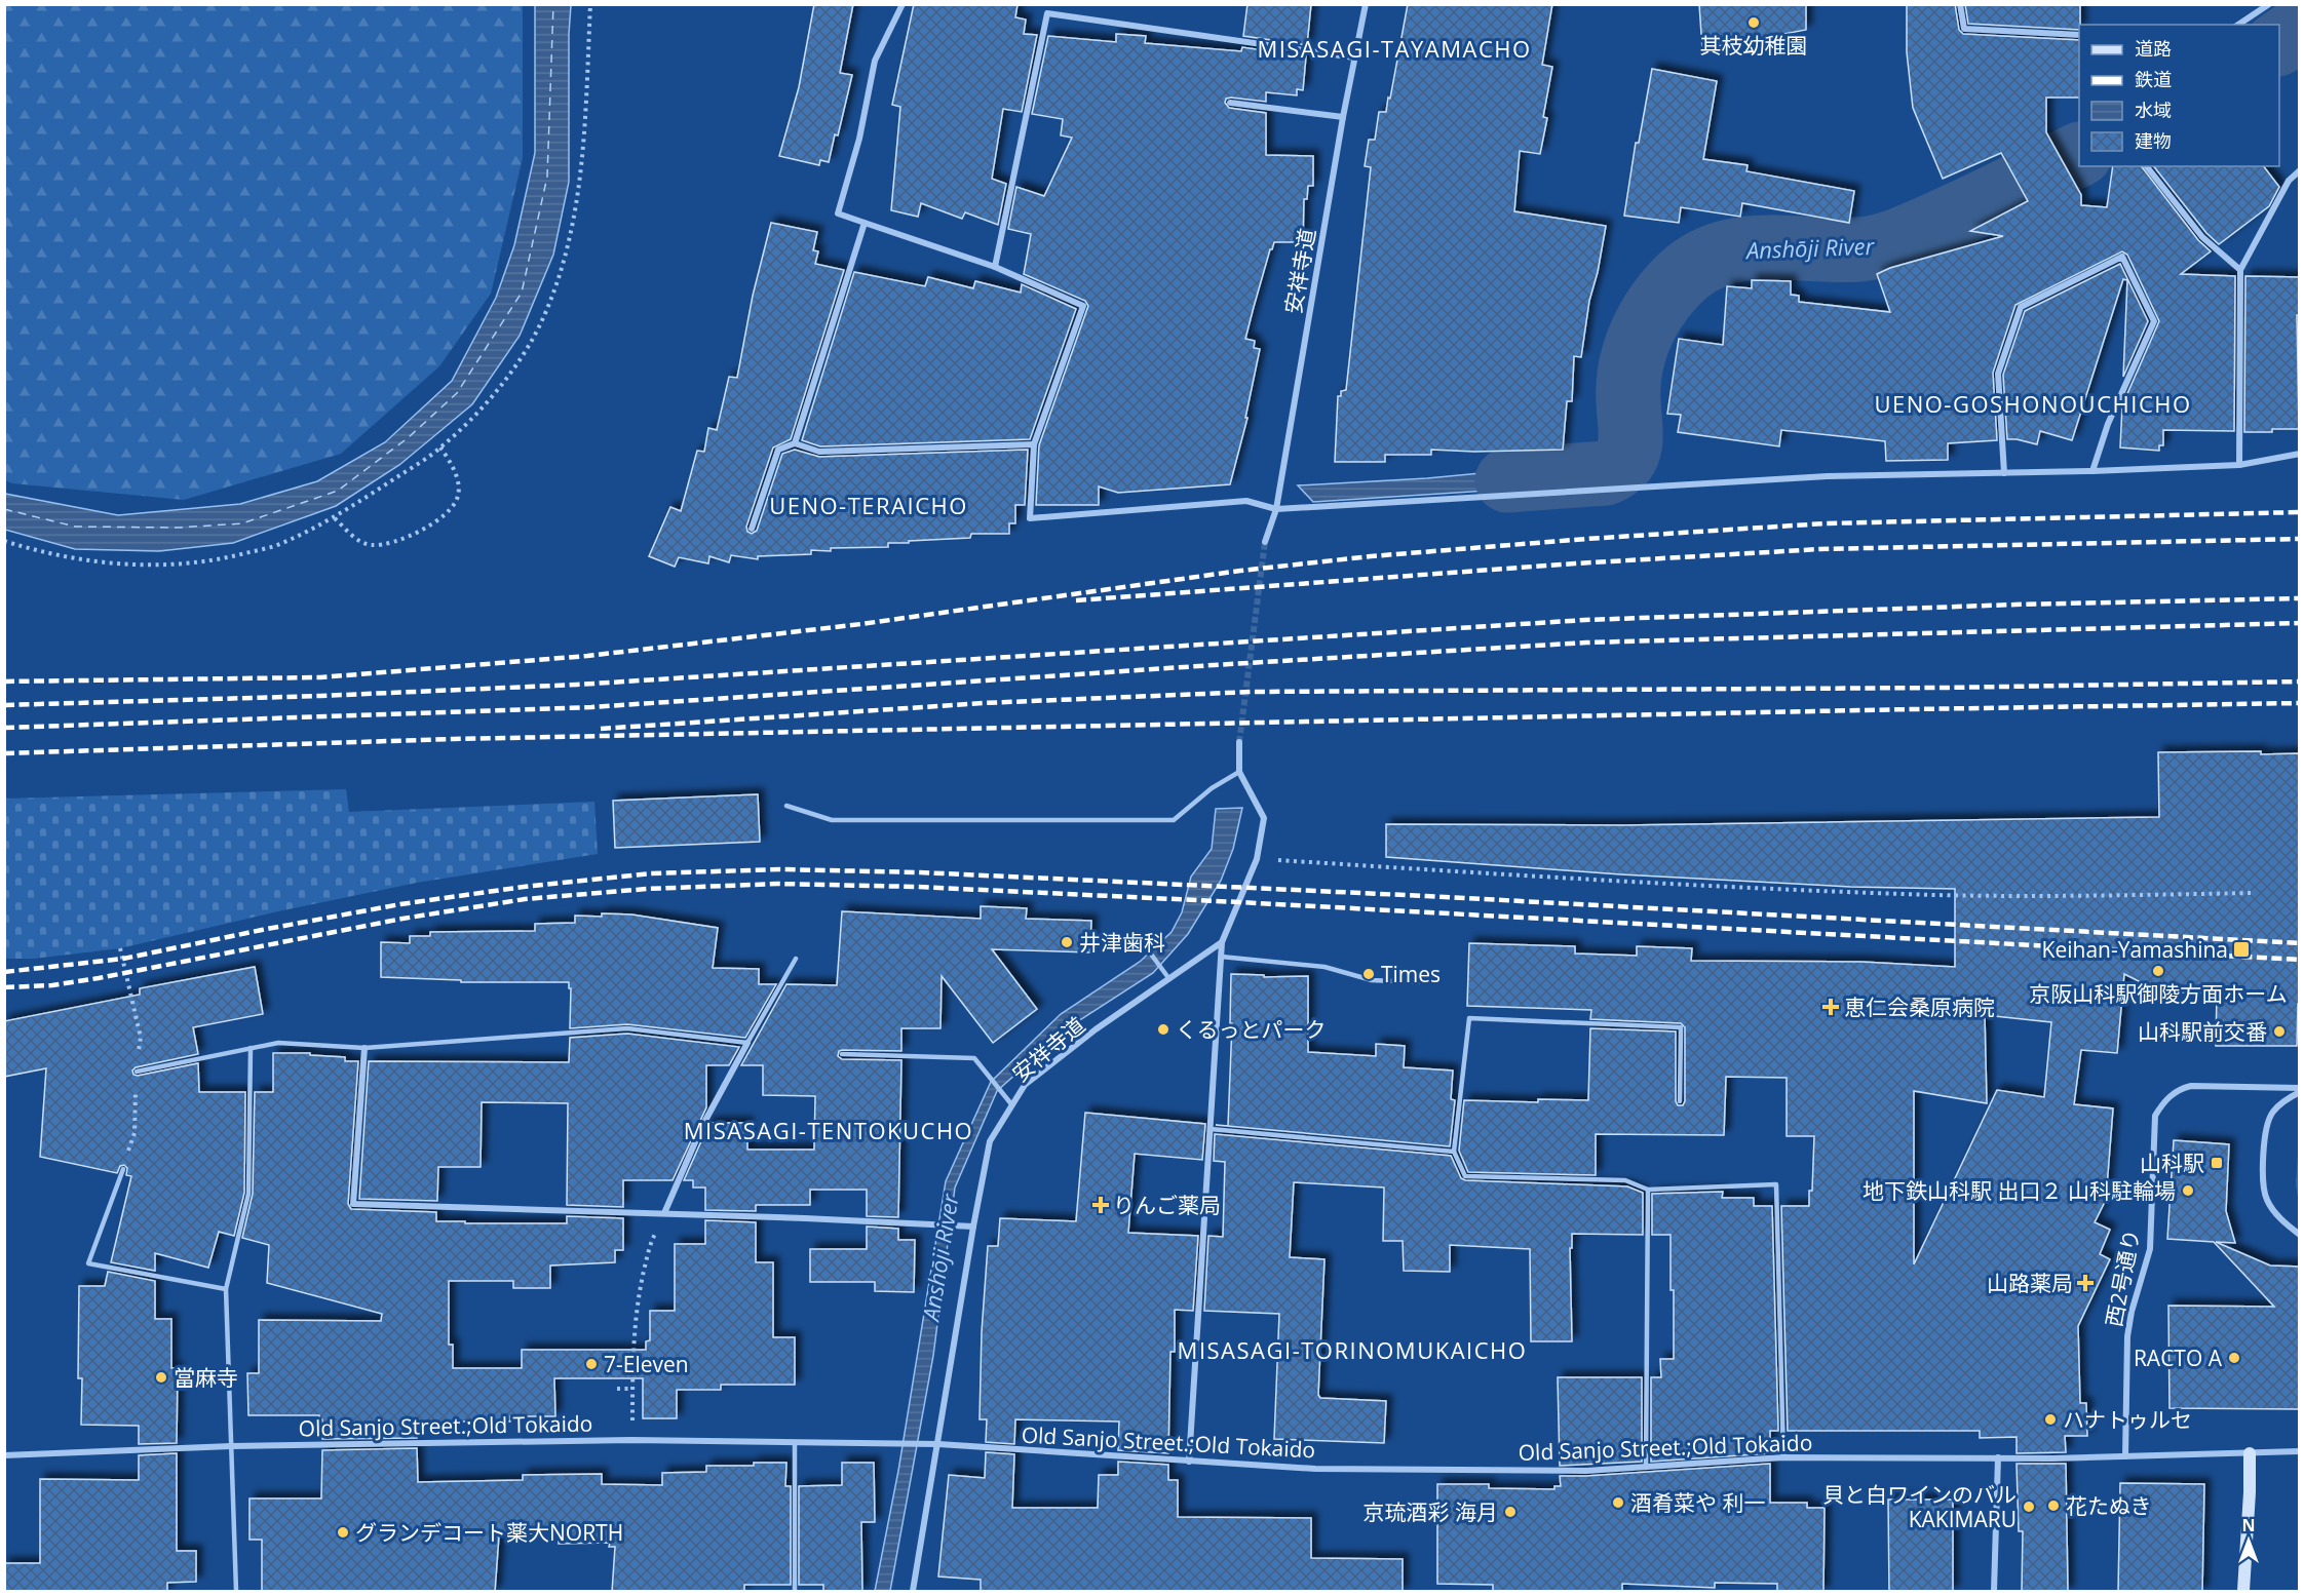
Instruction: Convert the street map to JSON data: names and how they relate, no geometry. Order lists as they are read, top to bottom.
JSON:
{
  "streets": {
    "street": ["安祥寺道", "西2号通り", "Old Sanjo Street.;Old Tokaido"]
  },
  "crossings": [
    ["安祥寺道", "Old Sanjo Street.;Old Tokaido"],
    ["西2号通り", "Old Sanjo Street.;Old Tokaido"]
  ],
  "districts": [
    "MISASAGI-TAYAMACHO",
    "UENO-GOSHONOUCHICHO",
    "UENO-TERAICHO",
    "MISASAGI-TENTOKUCHO",
    "MISASAGI-TORINOMUKAICHO"
  ],
  "water": ["Anshōji River"],
  "places": {
    "other": [
      "其枝幼稚園",
      "井津歯科",
      "京阪山科駅御陵方面ホーム",
      "Times",
      "くるっとパーク",
      "山科駅前交番",
      "地下鉄山科駅 出口２ 山科駐輪場",
      "RACTO A",
      "7-Eleven",
      "當麻寺",
      "ハナトゥルセ",
      "酒肴菜や 利一",
      "花たぬき",
      "貝と白ワインのバル KAKIMARU",
      "京琉酒彩 海月",
      "グランデコート薬大NORTH"
    ],
    "transit": ["Keihan-Yamashina", "山科駅"],
    "health": ["恵仁会桑原病院", "りんご薬局", "山路薬局"]
  },
  "legend": [
    "道路",
    "鉄道",
    "水域",
    "建物"
  ],
  "north": "top"
}
